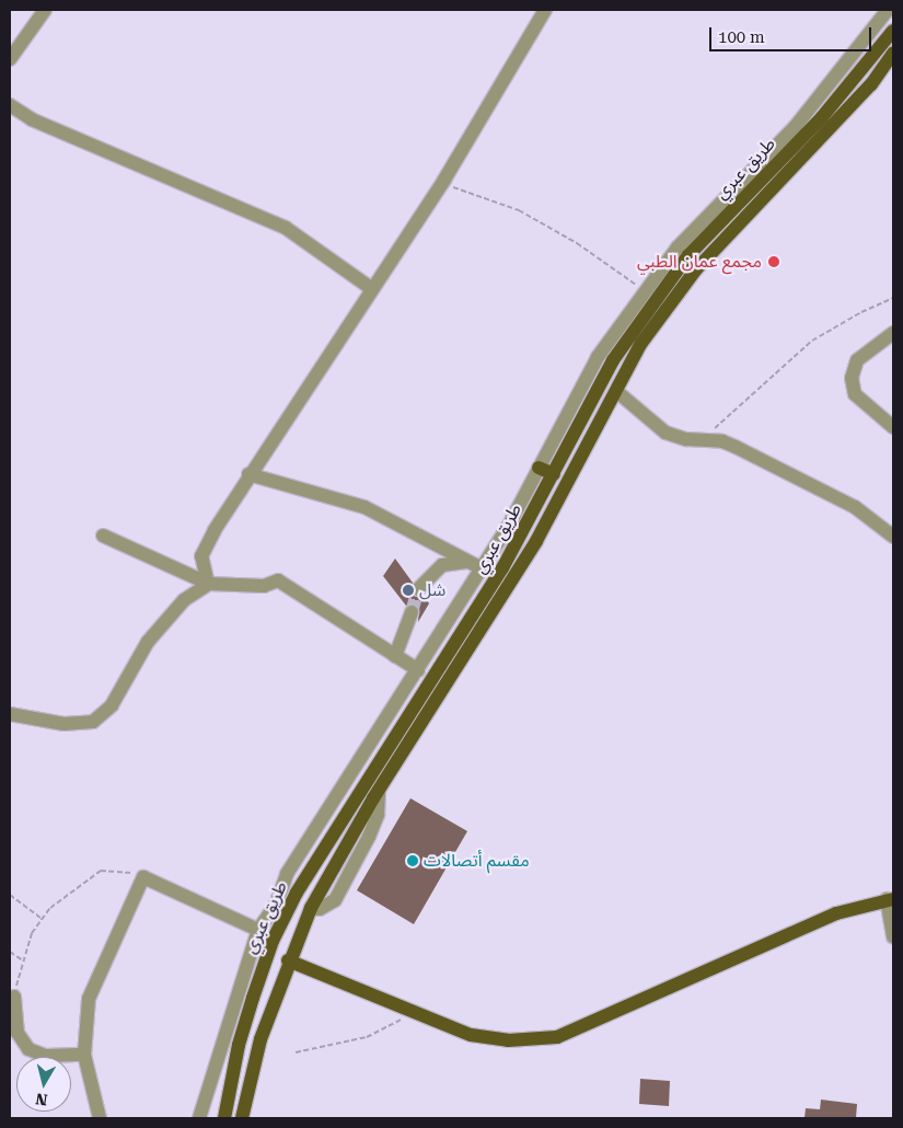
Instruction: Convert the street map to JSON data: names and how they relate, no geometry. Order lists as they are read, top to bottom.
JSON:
{
  "streets": {
    "main road": ["طريق عبري"]
  },
  "places": ["مجمع عمان الطبي", "شل", "مقسم أتصالات"],
  "scale_bar": "100 m",
  "north": "bottom"
}
